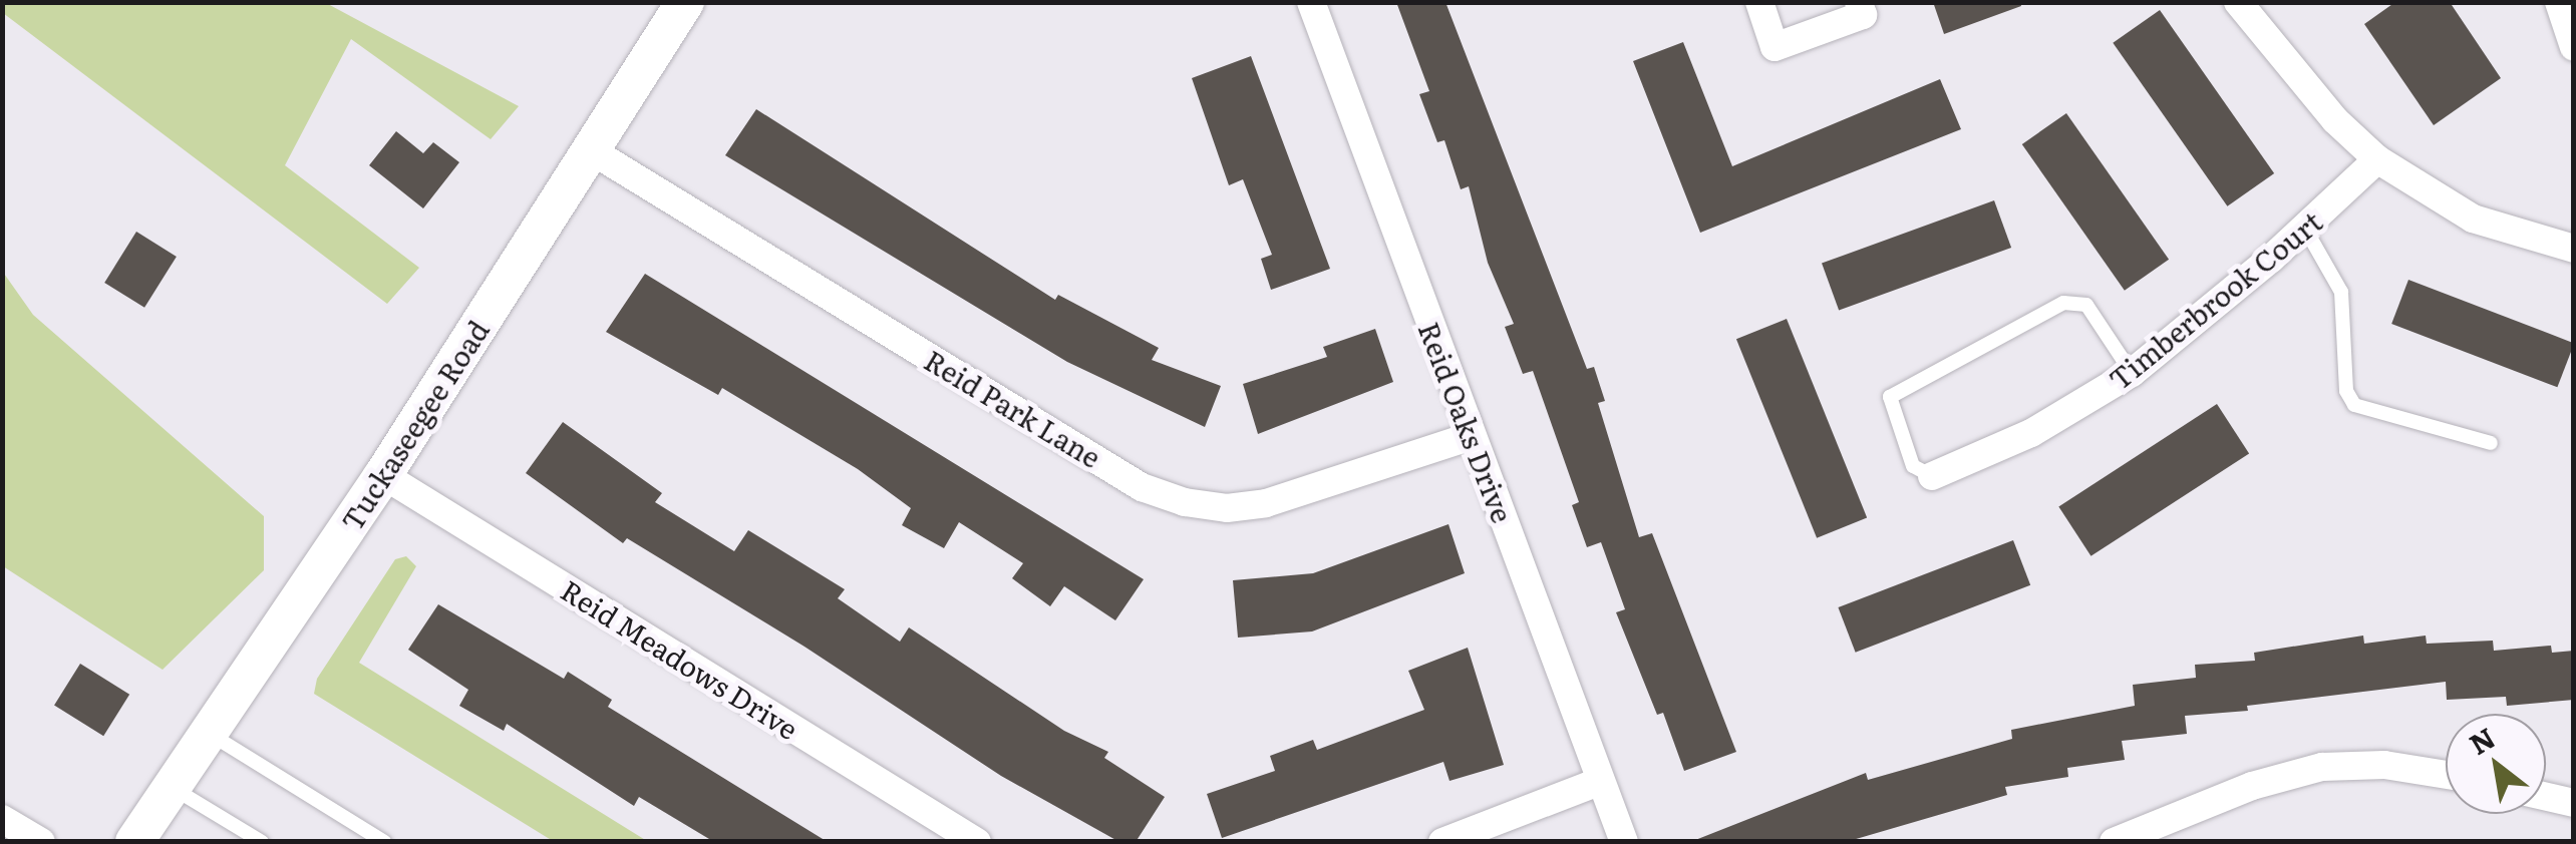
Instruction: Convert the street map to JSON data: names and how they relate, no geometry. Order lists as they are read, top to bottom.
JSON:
{
  "streets": {
    "street": [
      "Timberbrook Court",
      "Reid Park Lane",
      "Reid Oaks Drive",
      "Tuckaseegee Road",
      "Reid Meadows Drive"
    ]
  },
  "crossings": [
    ["Reid Park Lane", "Reid Oaks Drive"],
    ["Reid Park Lane", "Tuckaseegee Road"],
    ["Tuckaseegee Road", "Reid Meadows Drive"]
  ],
  "north": "top left"
}
